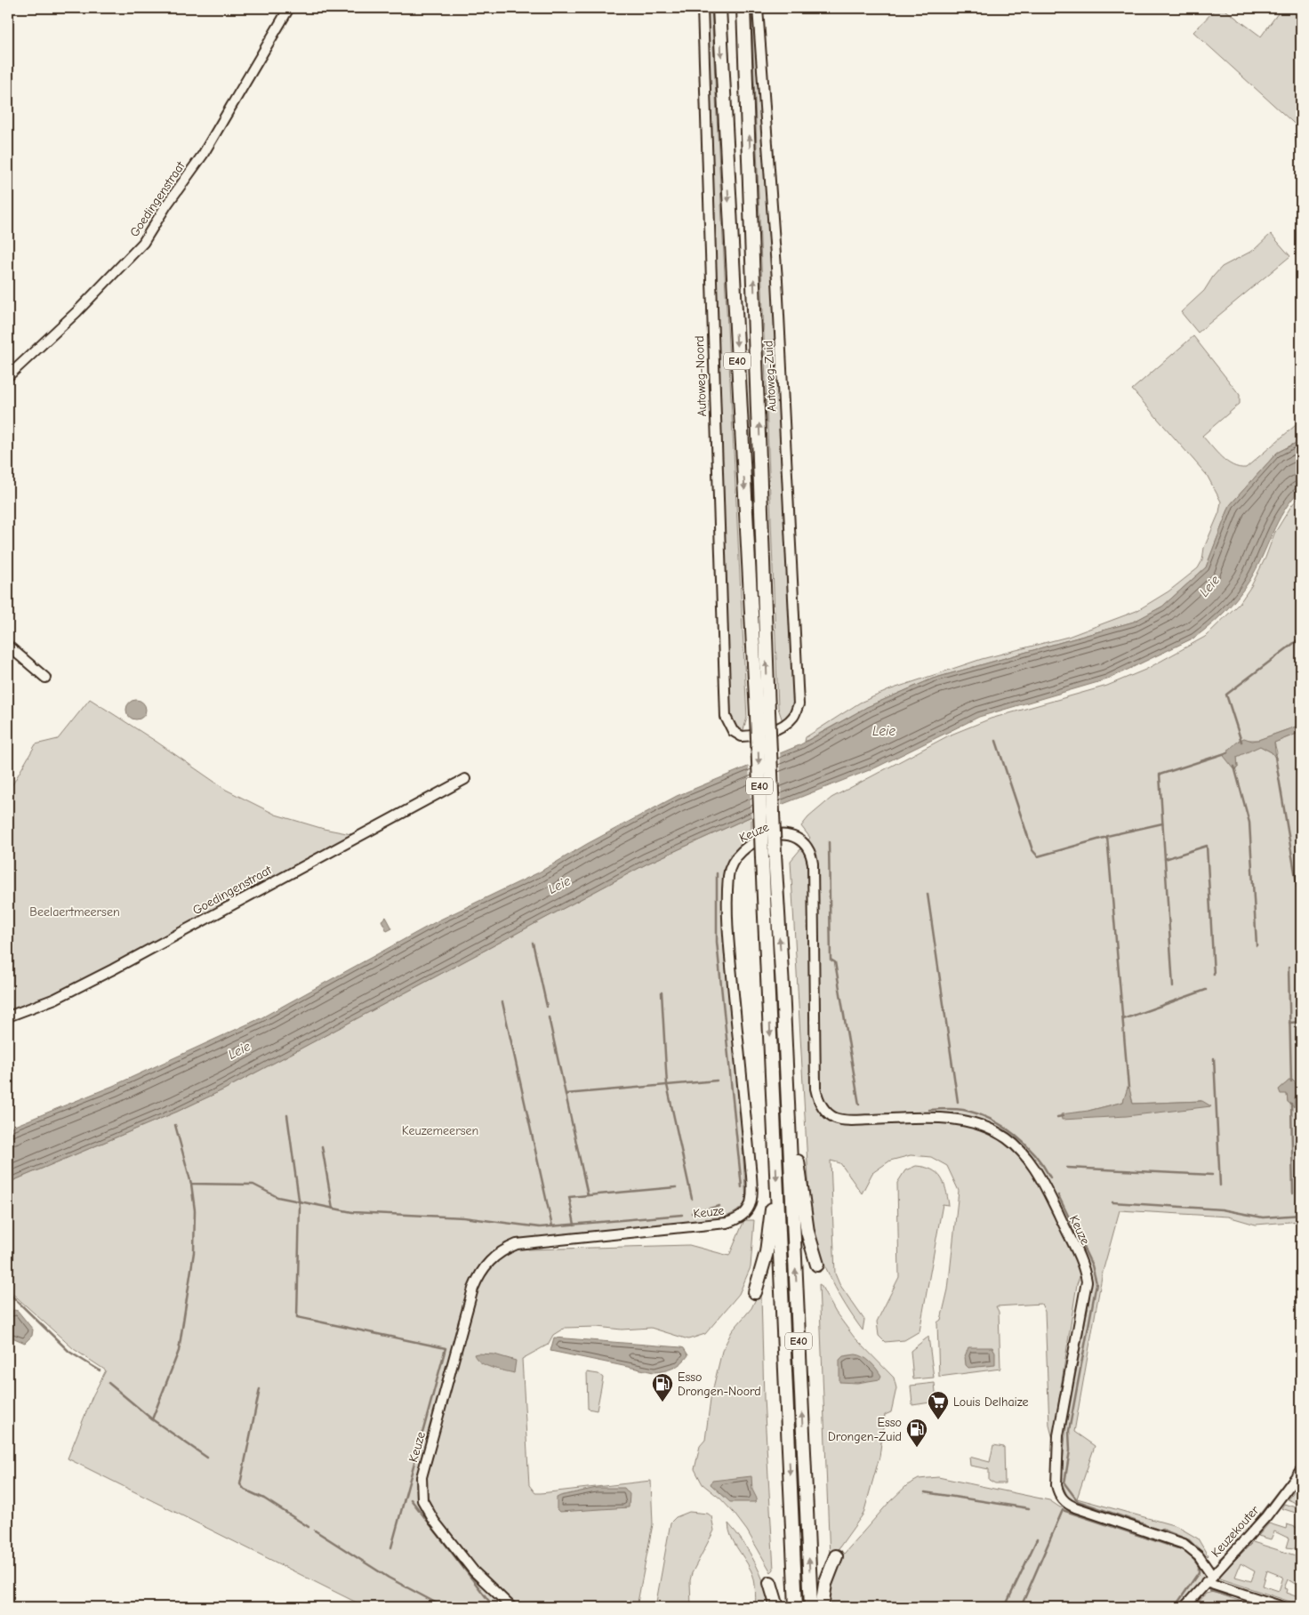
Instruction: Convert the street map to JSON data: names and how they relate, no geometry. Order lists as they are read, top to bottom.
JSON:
{
  "streets": {
    "highway": ["E40"],
    "street": [
      "Goedingenstraat",
      "Autoweg-Noord",
      "Autoweg-Zuid",
      "Keuze",
      "Keuzekouter"
    ]
  },
  "crossings": [
    ["Autoweg-Noord", "Autoweg-Zuid"],
    ["Keuze", "Keuzekouter"]
  ],
  "water": ["Leie"],
  "parks": ["Beelaertmeersen", "Keuzemeersen"],
  "places": {
    "fuel station": ["Esso Drongen-Noord", "Esso Drongen-Zuid"],
    "supermarket": ["Louis Delhaize"]
  }
}
